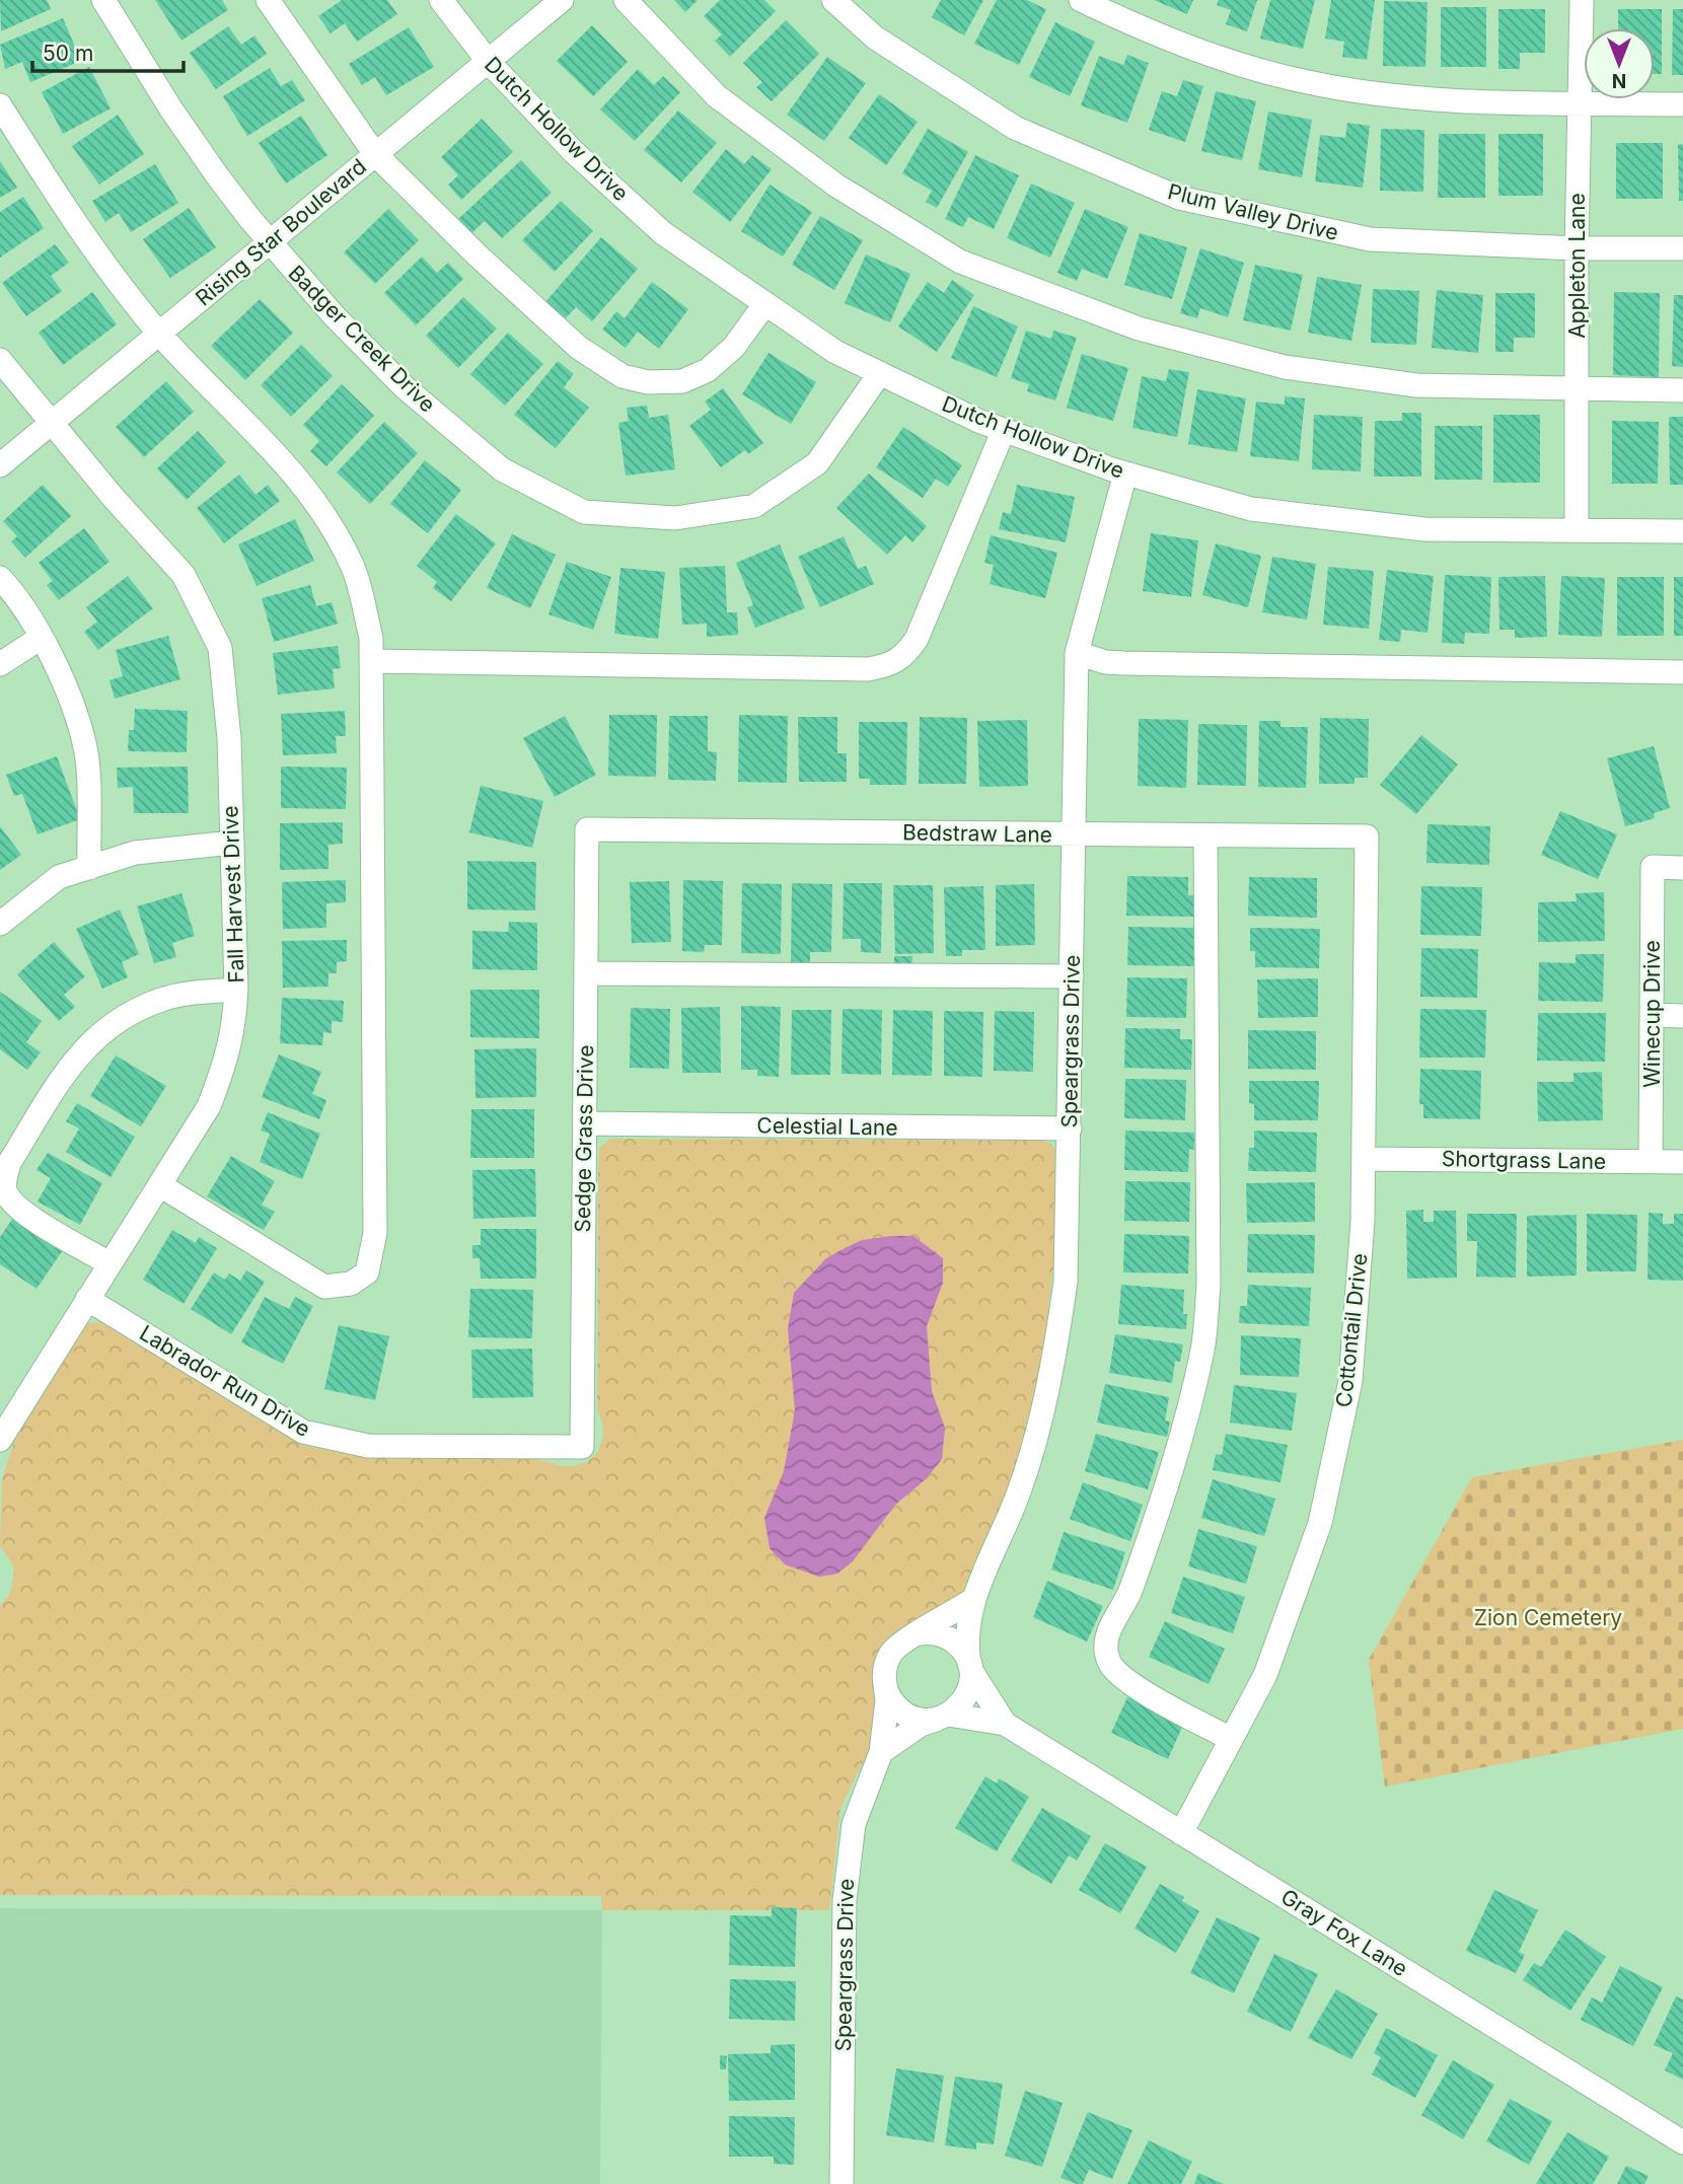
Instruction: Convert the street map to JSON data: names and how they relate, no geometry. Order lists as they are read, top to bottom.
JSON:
{
  "streets": {
    "street": [
      "Dutch Hollow Drive",
      "Plum Valley Drive",
      "Rising Star Boulevard",
      "Appleton Lane",
      "Badger Creek Drive",
      "Bedstraw Lane",
      "Fall Harvest Drive",
      "Winecup Drive",
      "Speargrass Drive",
      "Celestial Lane",
      "Sedge Grass Drive",
      "Shortgrass Lane",
      "Cottontail Drive",
      "Labrador Run Drive",
      "Gray Fox Lane"
    ]
  },
  "crossings": [
    ["Dutch Hollow Drive", "Rising Star Boulevard"],
    ["Dutch Hollow Drive", "Appleton Lane"],
    ["Dutch Hollow Drive", "Badger Creek Drive"],
    ["Dutch Hollow Drive", "Speargrass Drive"],
    ["Plum Valley Drive", "Appleton Lane"],
    ["Rising Star Boulevard", "Badger Creek Drive"],
    ["Rising Star Boulevard", "Fall Harvest Drive"],
    ["Bedstraw Lane", "Speargrass Drive"],
    ["Bedstraw Lane", "Sedge Grass Drive"],
    ["Bedstraw Lane", "Cottontail Drive"],
    ["Fall Harvest Drive", "Labrador Run Drive"],
    ["Winecup Drive", "Shortgrass Lane"],
    ["Speargrass Drive", "Celestial Lane"],
    ["Speargrass Drive", "Gray Fox Lane"],
    ["Celestial Lane", "Sedge Grass Drive"],
    ["Sedge Grass Drive", "Labrador Run Drive"],
    ["Shortgrass Lane", "Cottontail Drive"],
    ["Cottontail Drive", "Gray Fox Lane"]
  ],
  "parks": ["Zion Cemetery"],
  "scale_bar": "50 m",
  "north": "bottom"
}
